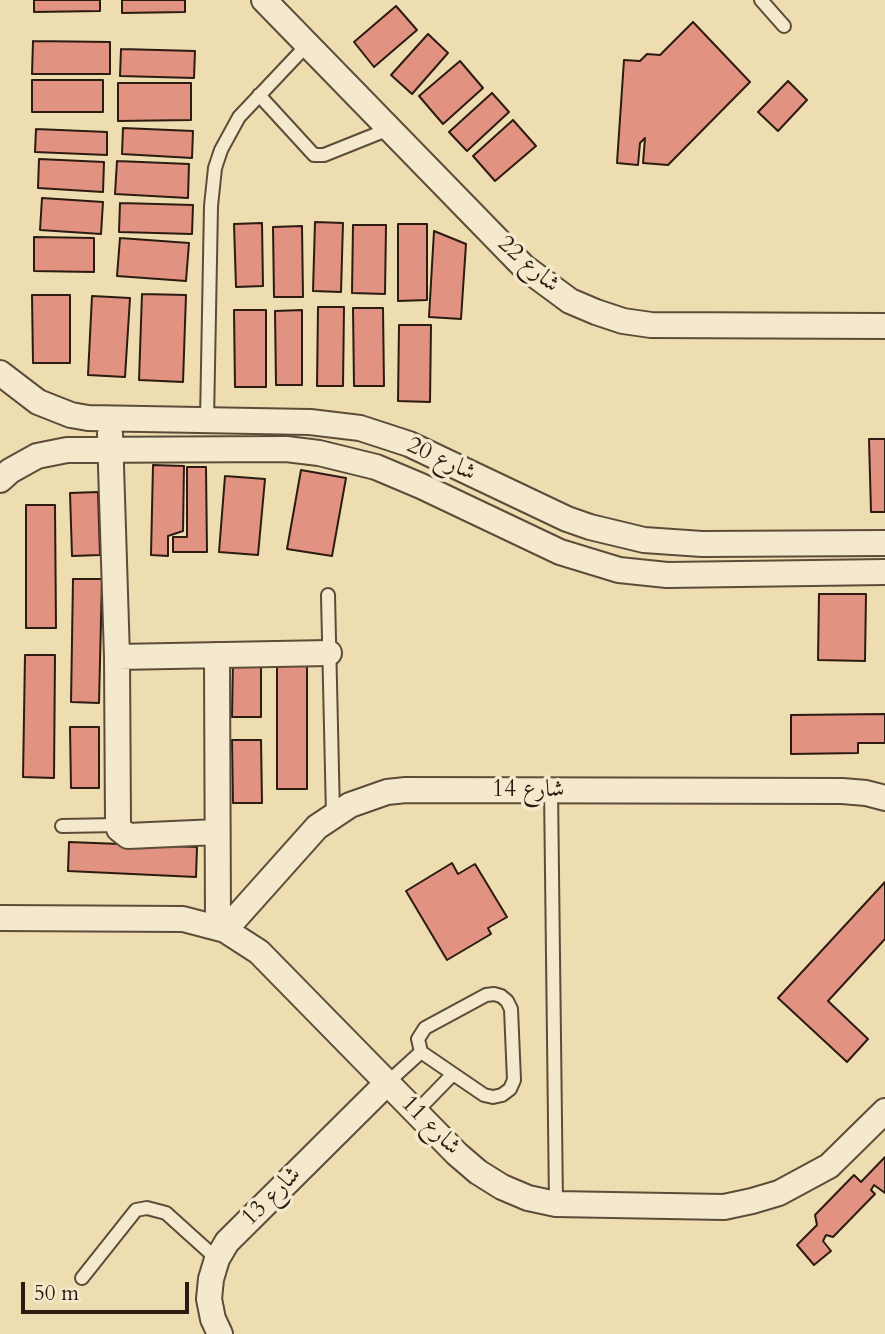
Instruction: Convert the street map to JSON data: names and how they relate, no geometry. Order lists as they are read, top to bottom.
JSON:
{
  "streets": {
    "street": [
      "شارع 22",
      "شارع 20",
      "شارع 14",
      "شارع 11",
      "شارع 13"
    ]
  },
  "crossings": [
    ["شارع 14", "شارع 11"],
    ["شارع 11", "شارع 13"]
  ],
  "scale_bar": "50 m"
}
